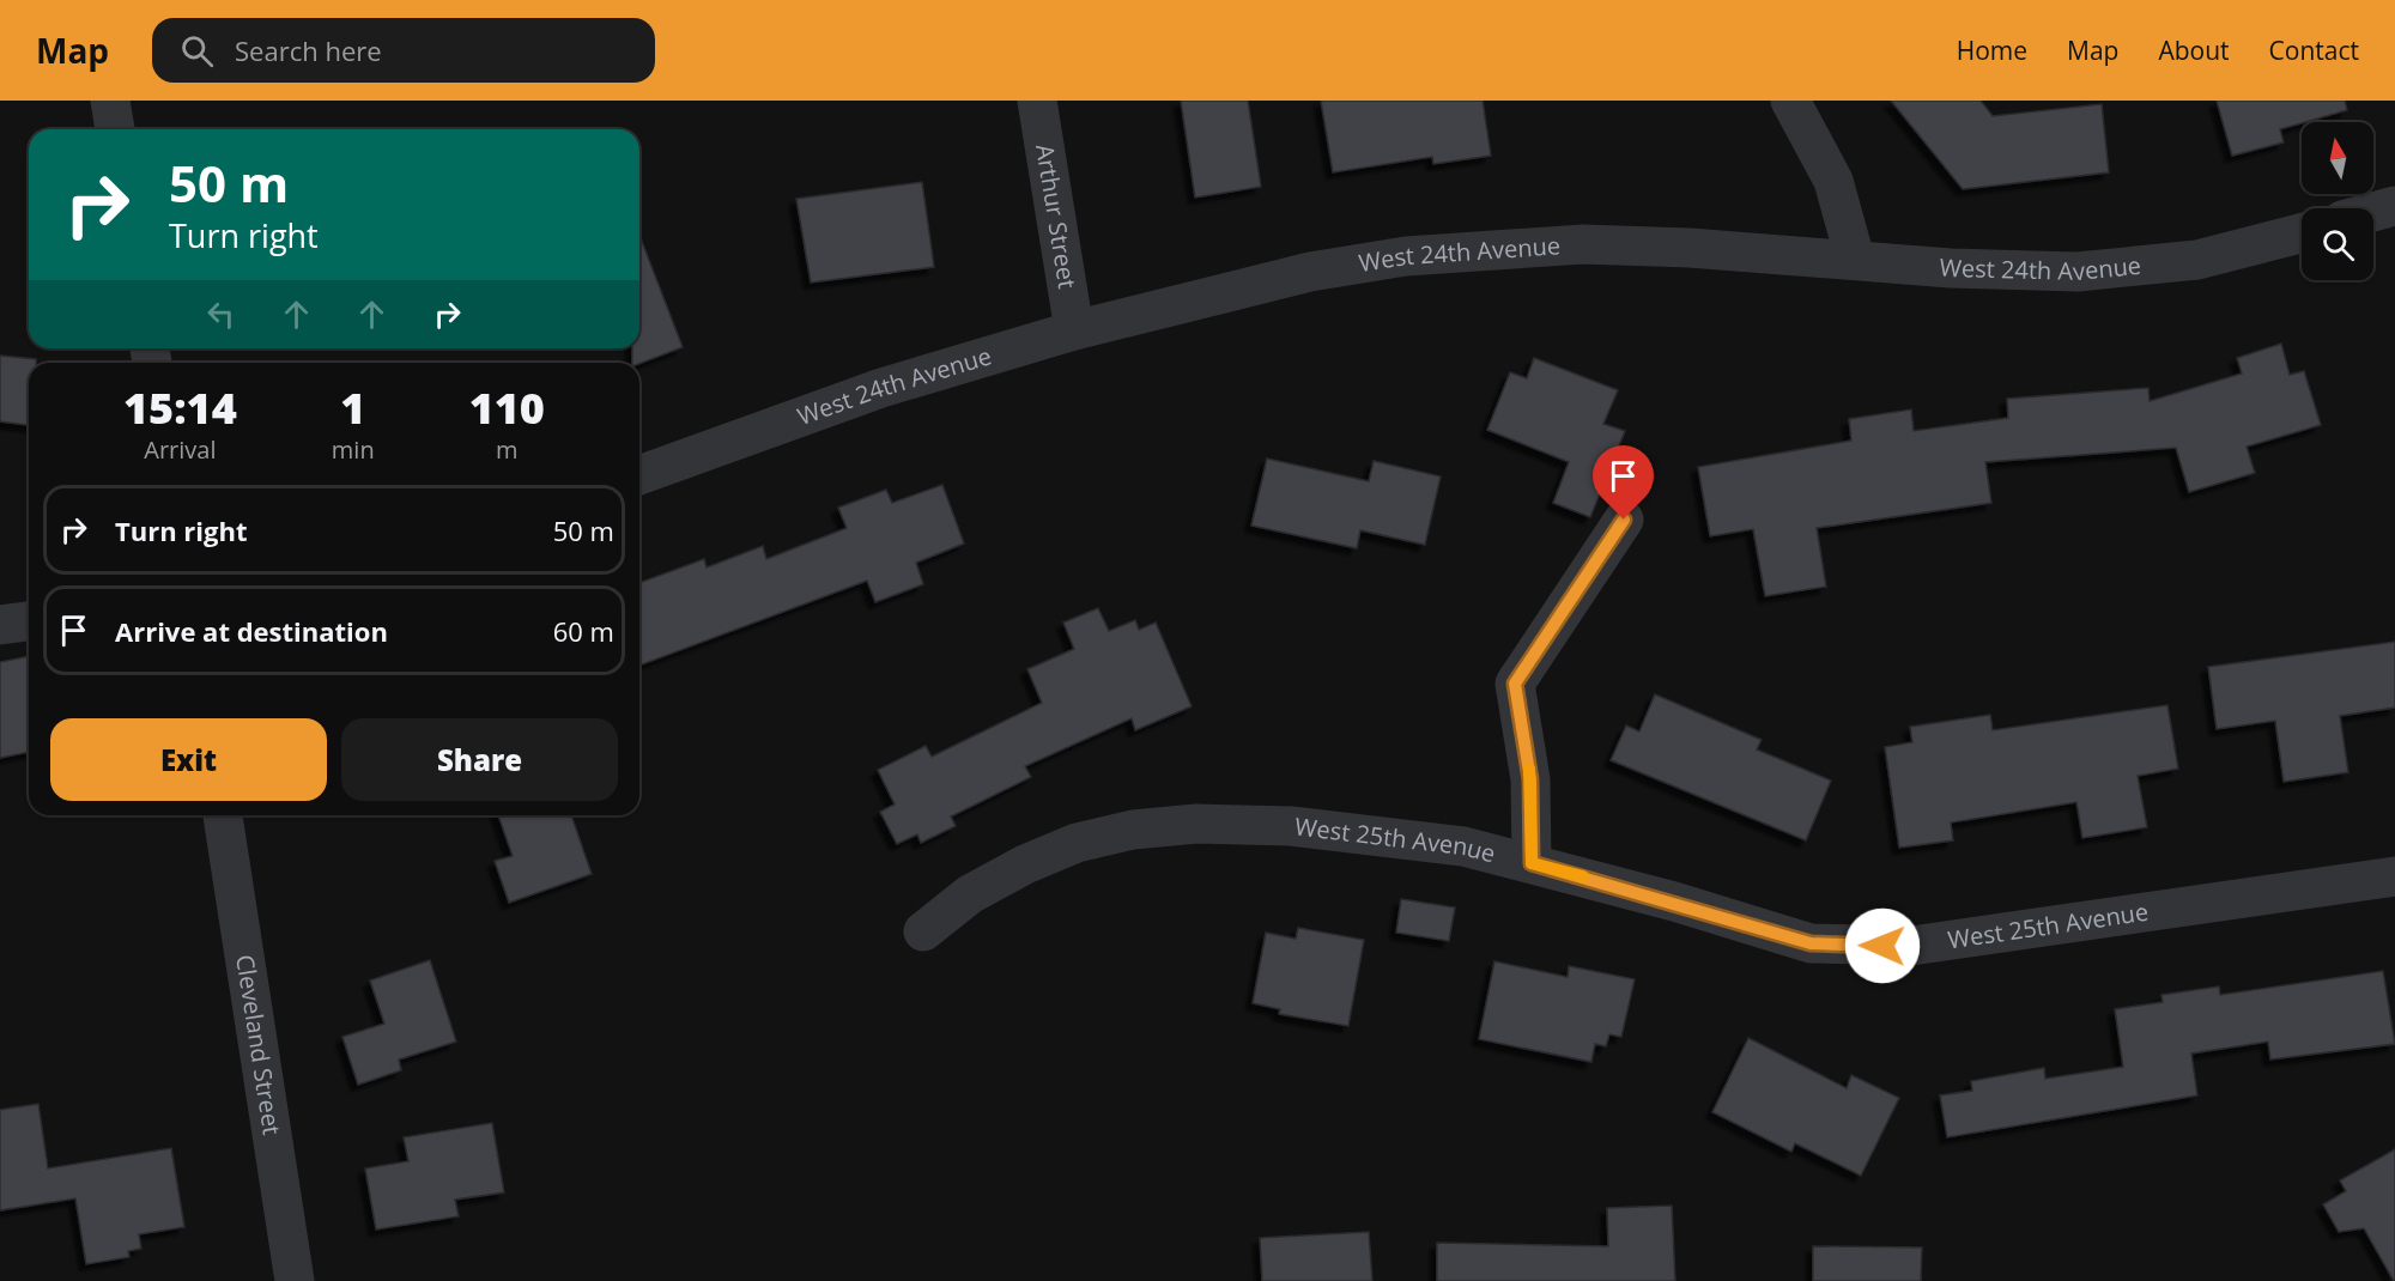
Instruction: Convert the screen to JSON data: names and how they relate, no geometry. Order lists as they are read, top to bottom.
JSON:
{
  "streets": {
    "street": [
      "Arthur Street",
      "West 24th Avenue",
      "West 25th Avenue",
      "Cleveland Street"
    ]
  },
  "crossings": [
    ["Arthur Street", "West 24th Avenue"]
  ],
  "north": "top",
  "page": {
    "header": "Map",
    "search": "Search here",
    "nav": [
      "Home",
      "Map",
      "About",
      "Contact"
    ],
    "turn": ["50 m", "Turn right"],
    "eta": [
      "15:14",
      "Arrival",
      "1",
      "min",
      "110",
      "m"
    ],
    "list": [
      {
        "name": "Turn right",
        "value": "50 m"
      },
      {
        "name": "Arrive at destination",
        "value": "60 m"
      }
    ],
    "buttons": ["Exit", "Share"]
  }
}
